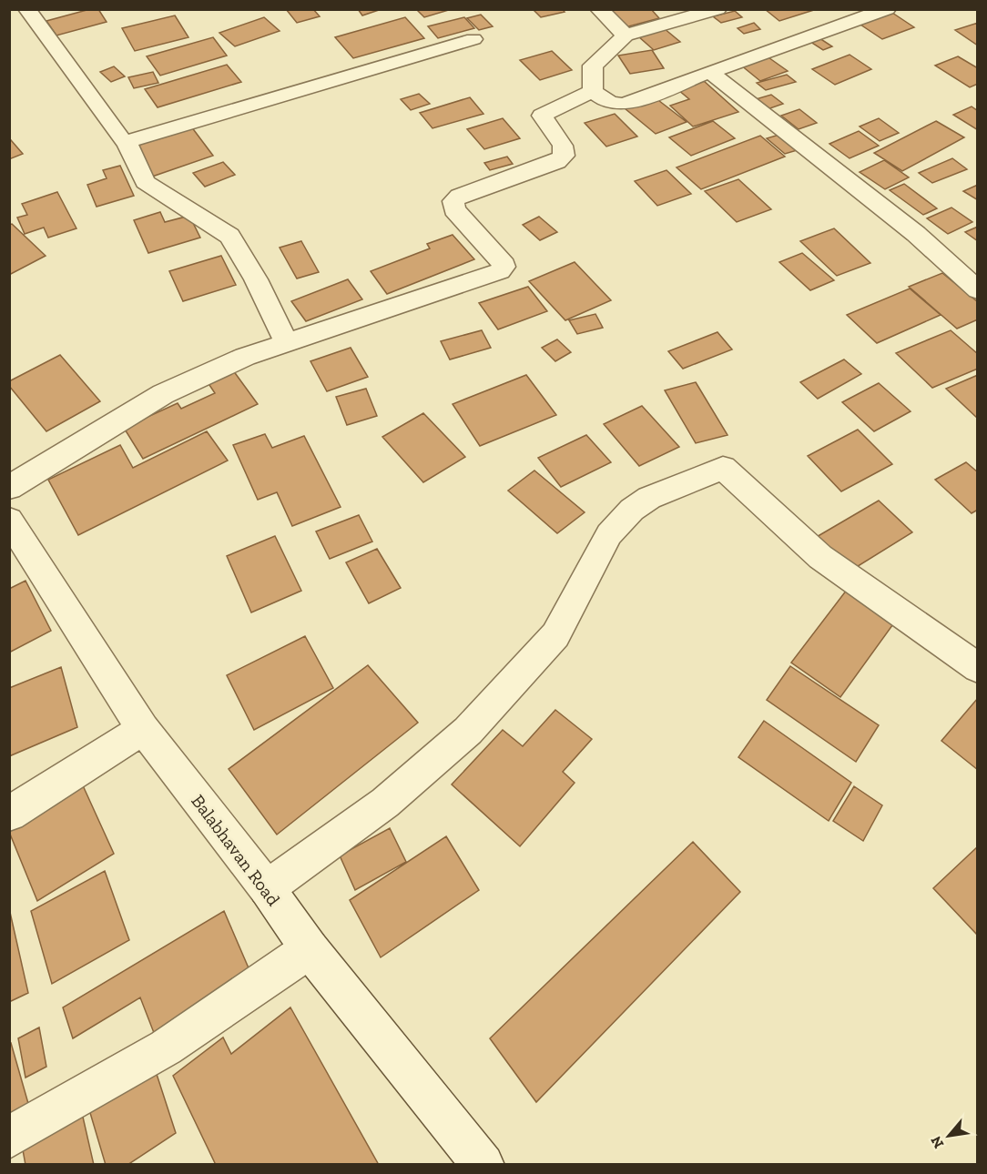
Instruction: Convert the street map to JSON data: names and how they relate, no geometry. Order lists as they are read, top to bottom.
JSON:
{
  "streets": {
    "street": ["Balabhavan Road"]
  },
  "north": "bottom left"
}
